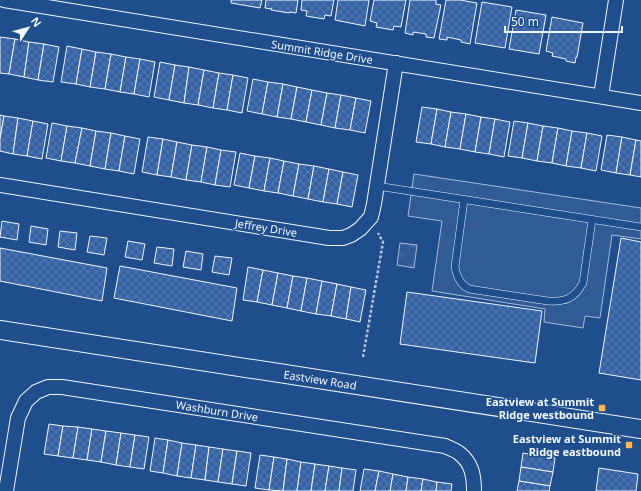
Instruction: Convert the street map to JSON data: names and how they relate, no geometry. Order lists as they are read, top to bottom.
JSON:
{
  "streets": {
    "street": [
      "Summit Ridge Drive",
      "Jeffrey Drive",
      "Eastview Road",
      "Washburn Drive"
    ]
  },
  "crossings": [
    ["Summit Ridge Drive", "Jeffrey Drive"]
  ],
  "places": {
    "transit": ["Eastview at Summit Ridge westbound", "Eastview at Summit Ridge eastbound"]
  },
  "scale_bar": "50 m",
  "north": "top right"
}
